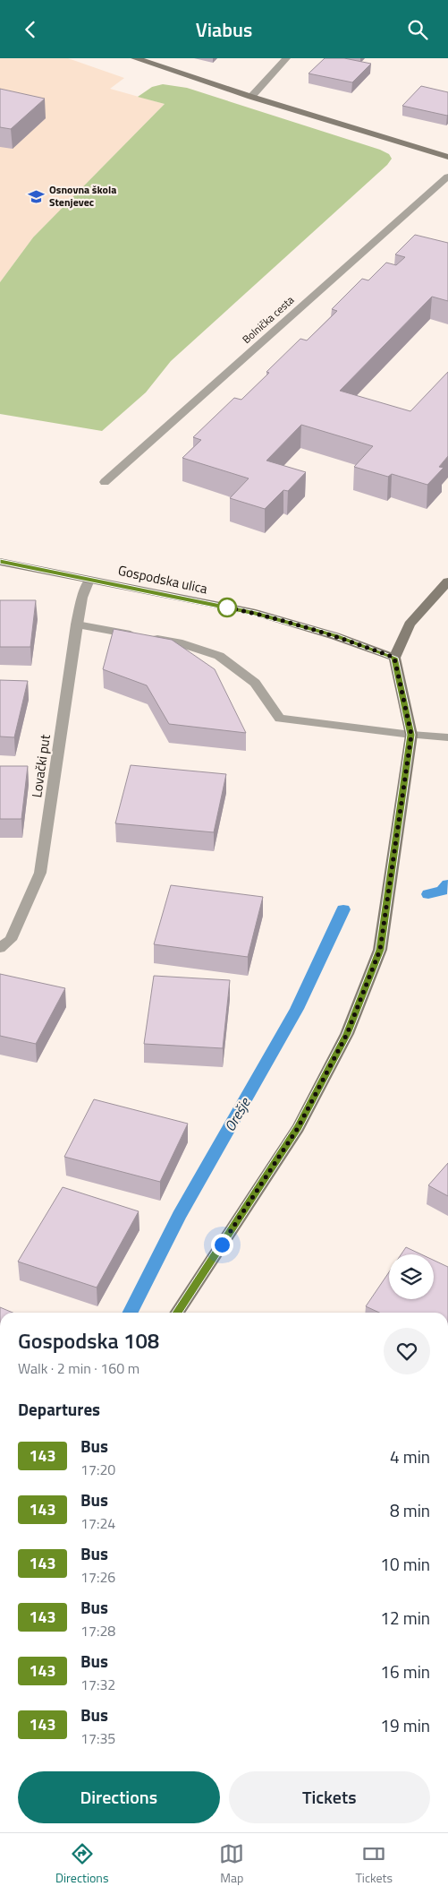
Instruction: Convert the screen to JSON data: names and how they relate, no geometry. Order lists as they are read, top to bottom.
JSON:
{
  "streets": {
    "street": ["Bolnička cesta", "Gospodska ulica", "Lovački put"]
  },
  "crossings": [
    ["Gospodska ulica", "Lovački put"]
  ],
  "water": ["Orešje"],
  "places": {
    "school or university": ["Osnovna škola Stenjevec"]
  },
  "lines": ["bus line 143"],
  "page": {
    "header": "Viabus",
    "heading": [
      ["Gospodska 108", "Walk · 2 min · 160 m"],
      "Departures"
    ],
    "list": [
      {
        "mark": "143",
        "name": "Bus",
        "note": "17:20",
        "value": "4 min"
      },
      {
        "mark": "143",
        "name": "Bus",
        "note": "17:24",
        "value": "8 min"
      },
      {
        "mark": "143",
        "name": "Bus",
        "note": "17:26",
        "value": "10 min"
      },
      {
        "mark": "143",
        "name": "Bus",
        "note": "17:28",
        "value": "12 min"
      },
      {
        "mark": "143",
        "name": "Bus",
        "note": "17:32",
        "value": "16 min"
      },
      {
        "mark": "143",
        "name": "Bus",
        "note": "17:35",
        "value": "19 min"
      }
    ],
    "buttons": ["Directions", "Tickets"],
    "tabs": ["Directions", "Map", "Tickets"]
  }
}
